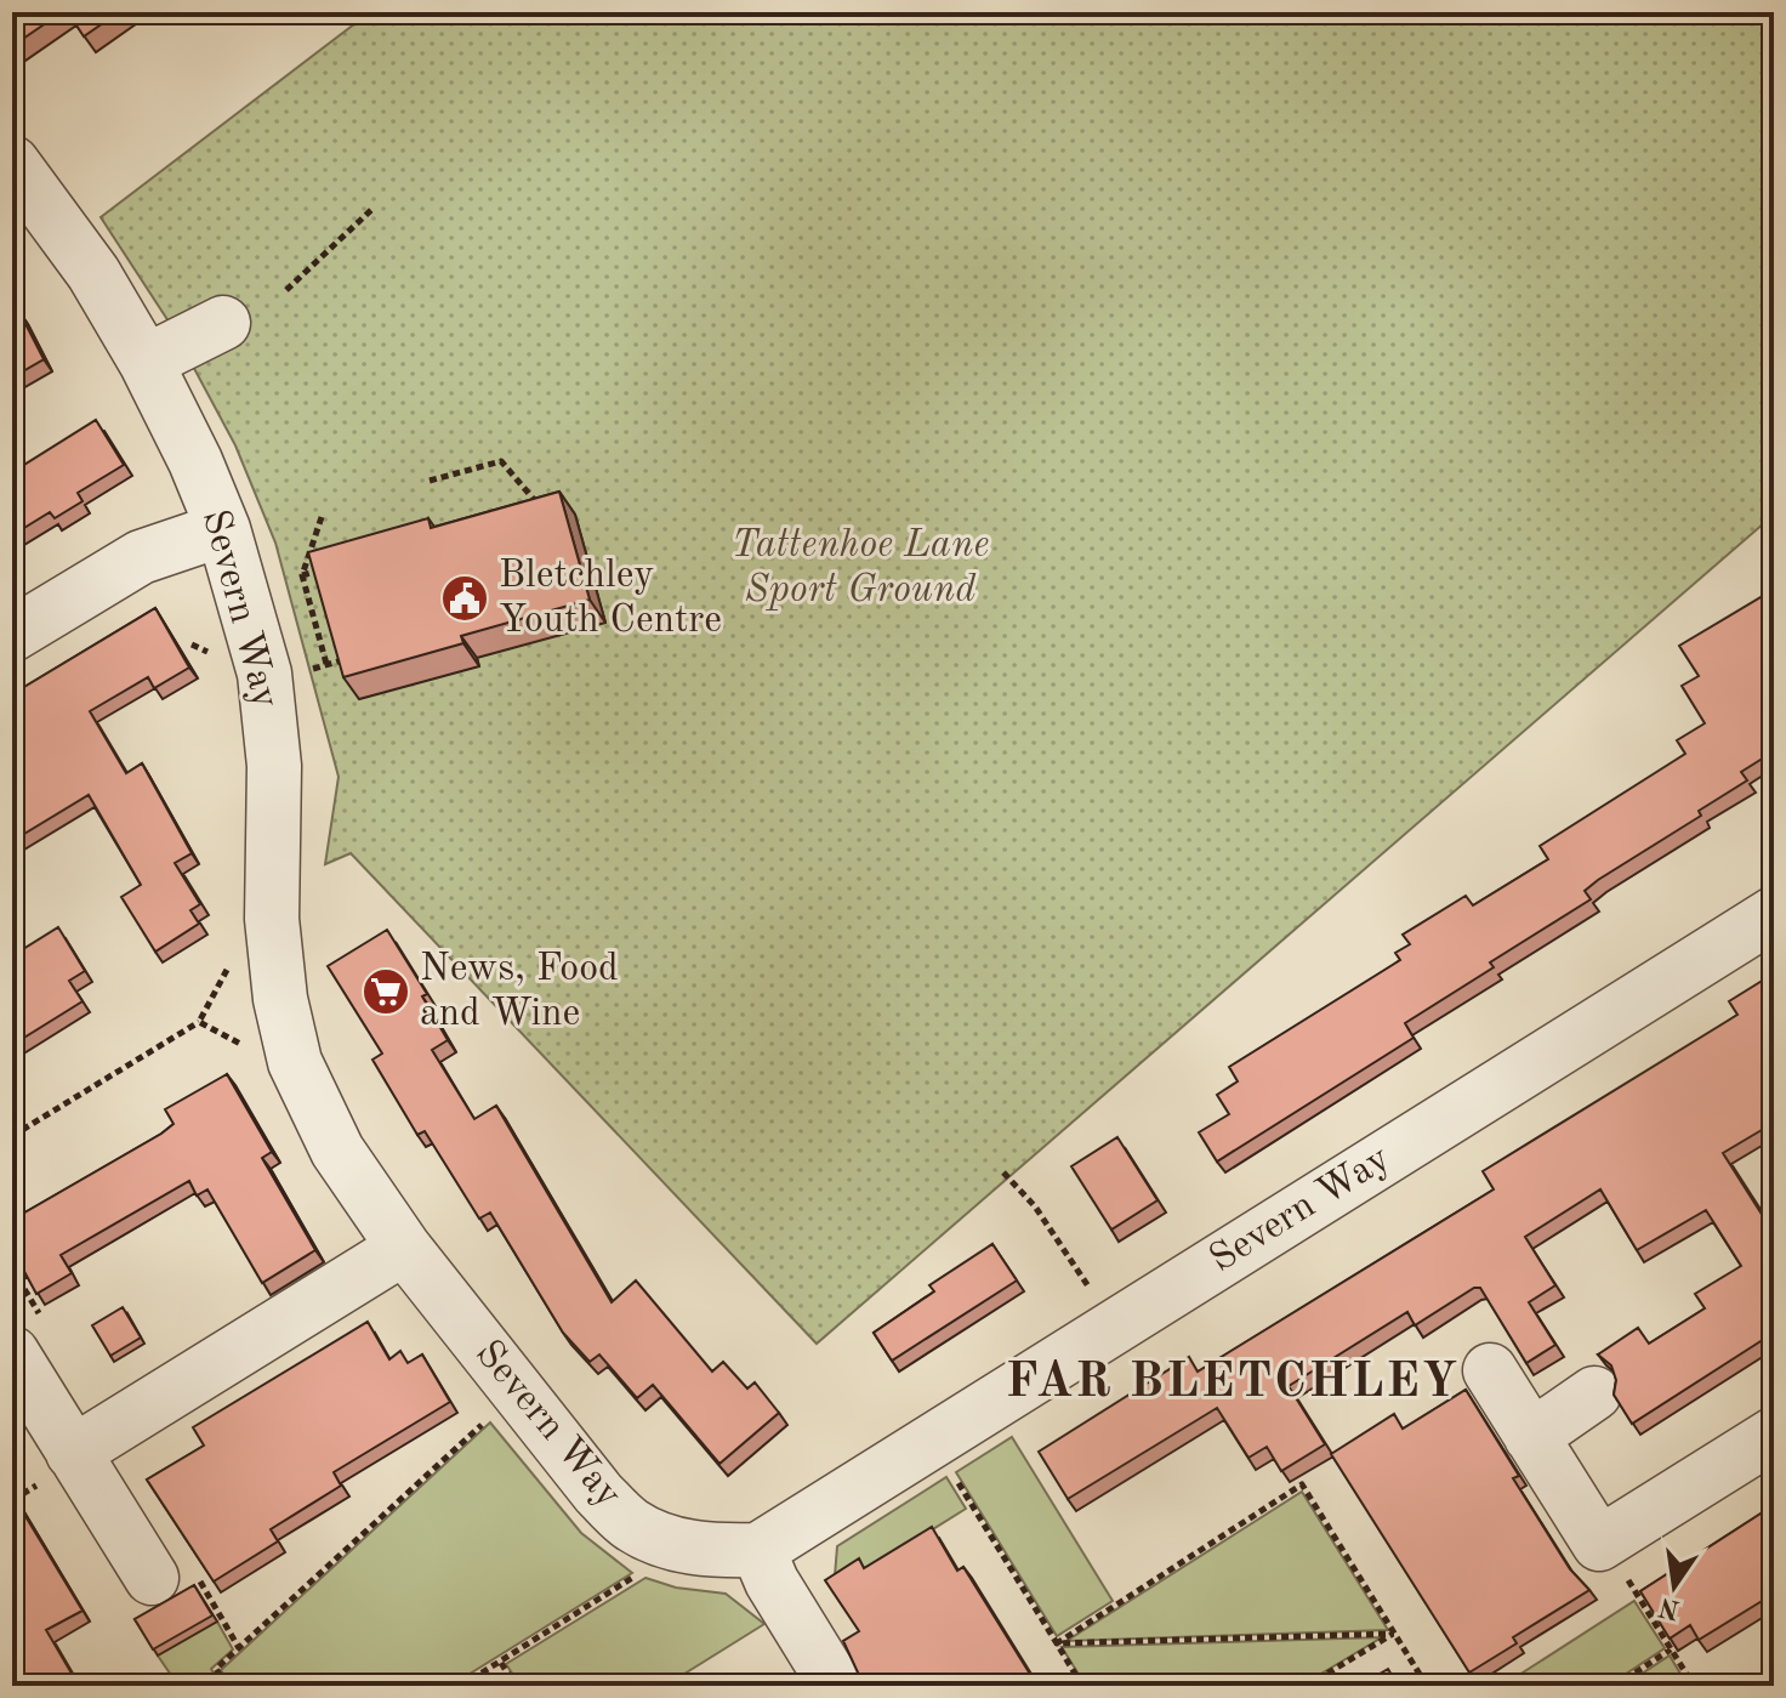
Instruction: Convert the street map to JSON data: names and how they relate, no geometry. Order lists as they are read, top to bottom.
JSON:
{
  "streets": {
    "street": ["Severn Way"]
  },
  "districts": ["FAR BLETCHLEY"],
  "parks": ["Tattenhoe Lane Sport Ground"],
  "places": {
    "public building": ["Bletchley Youth Centre"],
    "supermarket": ["News, Food and Wine"]
  },
  "north": "bottom"
}
